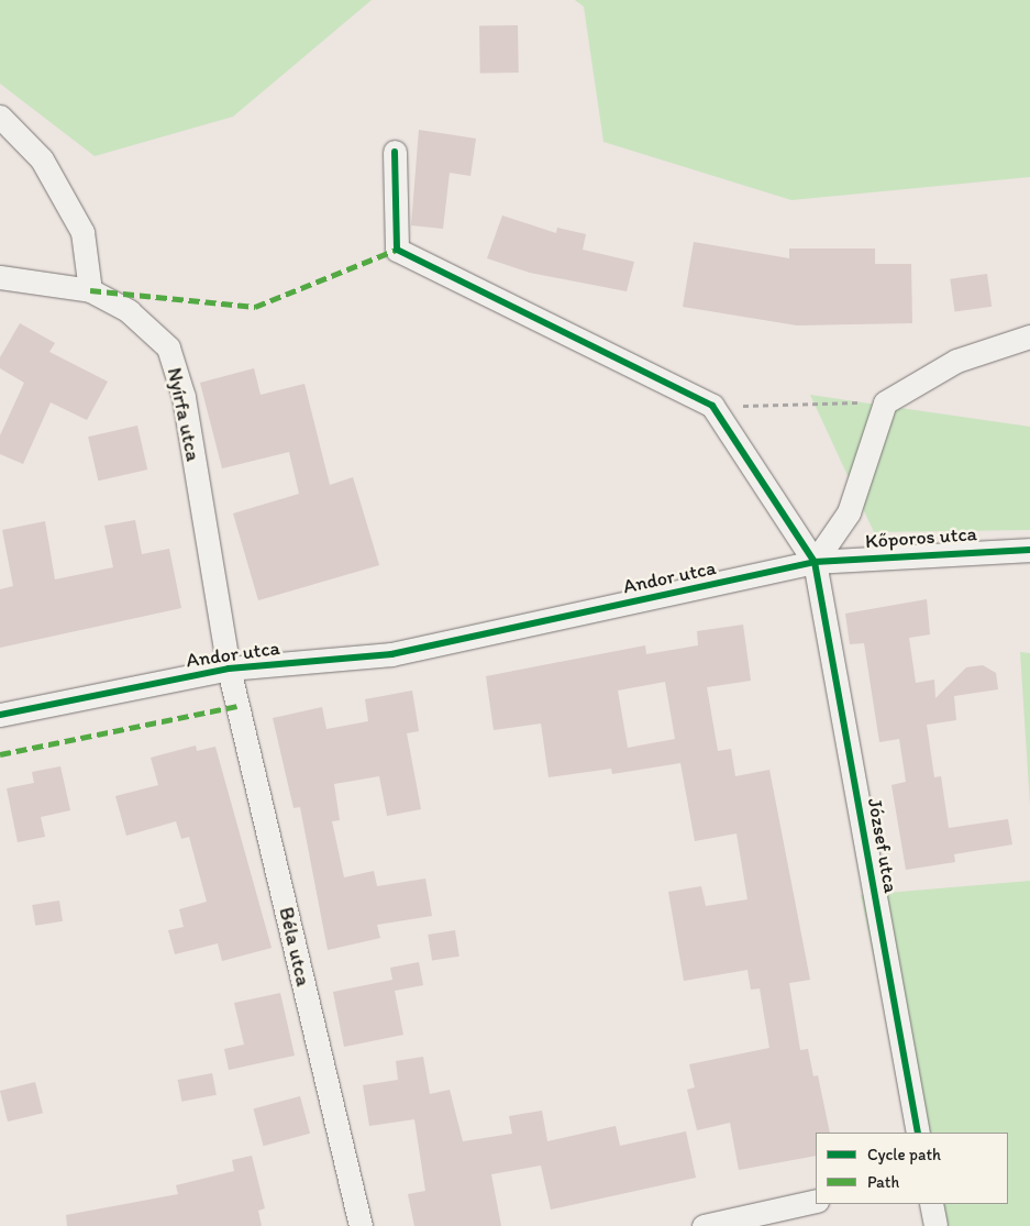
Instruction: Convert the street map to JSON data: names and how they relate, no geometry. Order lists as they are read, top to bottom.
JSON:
{
  "streets": {
    "street": [
      "Nyírfa utca",
      "Kőporos utca",
      "Andor utca",
      "József utca",
      "Béla utca"
    ]
  },
  "crossings": [
    ["Nyírfa utca", "Andor utca"],
    ["Nyírfa utca", "Béla utca"],
    ["Kőporos utca", "Andor utca"],
    ["Kőporos utca", "József utca"],
    ["Andor utca", "József utca"],
    ["Andor utca", "Béla utca"]
  ],
  "legend": ["Cycle path", "Path"]
}
